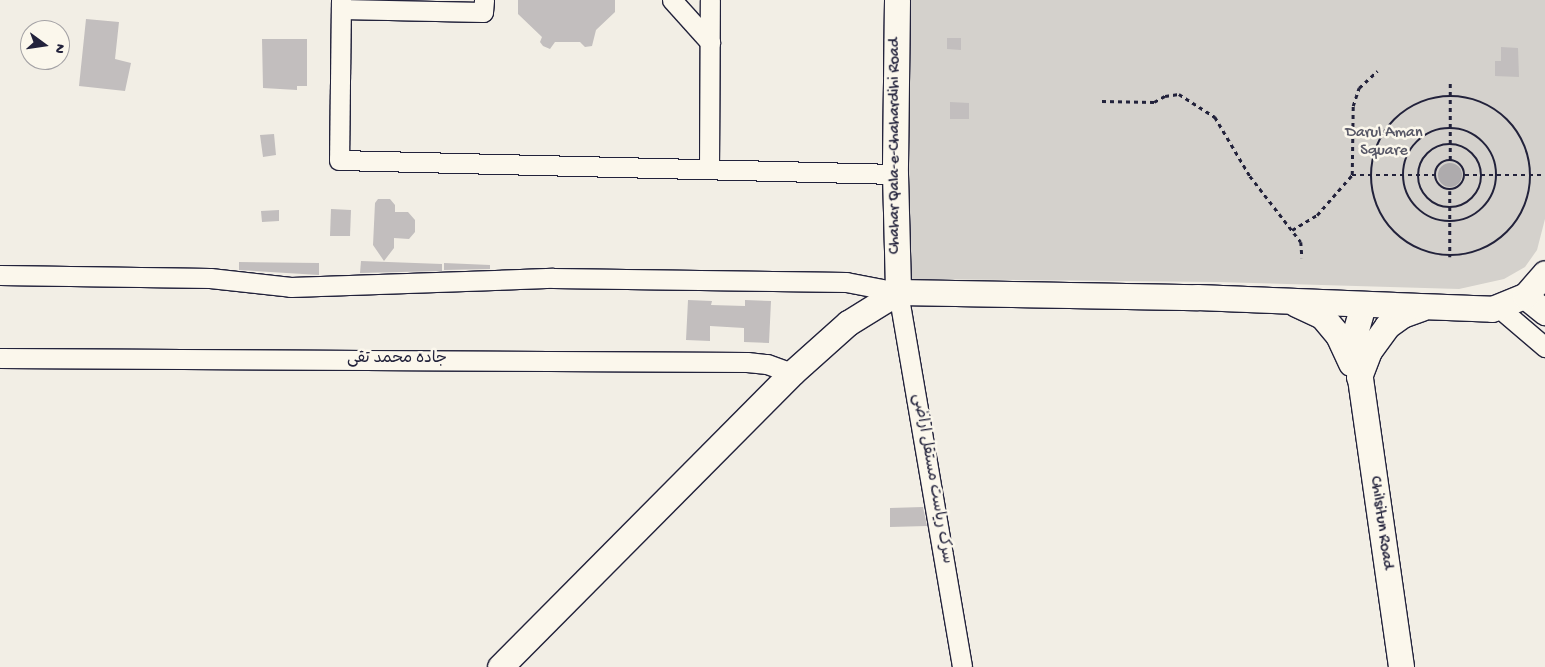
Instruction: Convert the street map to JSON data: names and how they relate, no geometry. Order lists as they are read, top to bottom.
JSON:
{
  "streets": {
    "main road": ["Chahar Qala-e-Chahardihi Road", "Chilsitun Road"],
    "street": ["جاده محمد تقی", "سرک ریاست مستقل اراضی"]
  },
  "crossings": [
    ["Chahar Qala-e-Chahardihi Road", "سرک ریاست مستقل اراضی"]
  ],
  "parks": ["Darul Aman Square"],
  "north": "right"
}
